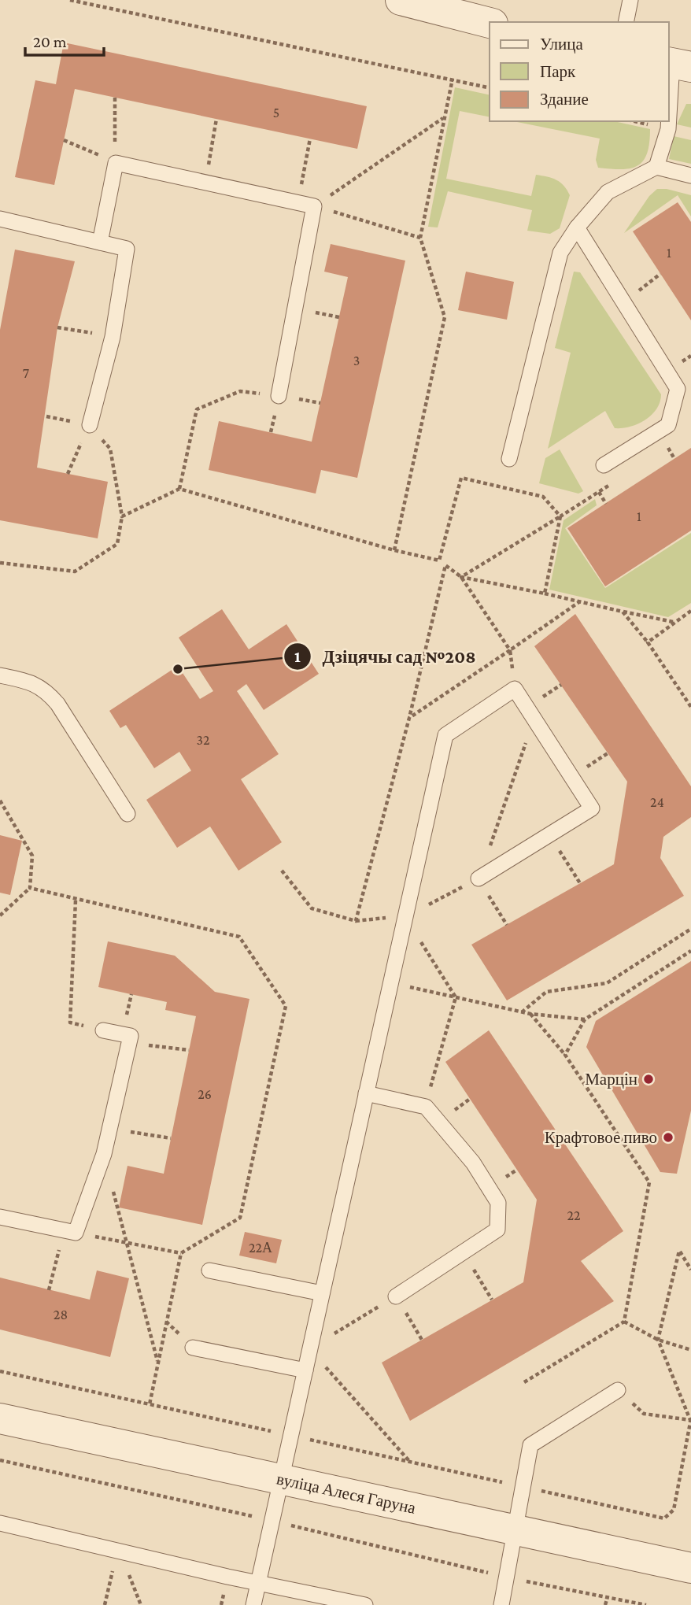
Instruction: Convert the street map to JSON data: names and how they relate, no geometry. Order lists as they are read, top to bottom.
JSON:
{
  "streets": {
    "street": ["вуліца Алеся Гаруна"]
  },
  "places": ["Дзіцячы сад №208", "Марцін", "Крафтовое пиво"],
  "house_numbers": [
    "5",
    "1",
    "3",
    "7",
    "1",
    "32",
    "24",
    "26",
    "22",
    "22А",
    "28"
  ],
  "legend": ["Улица", "Парк", "Здание"],
  "scale_bar": "20 m"
}
